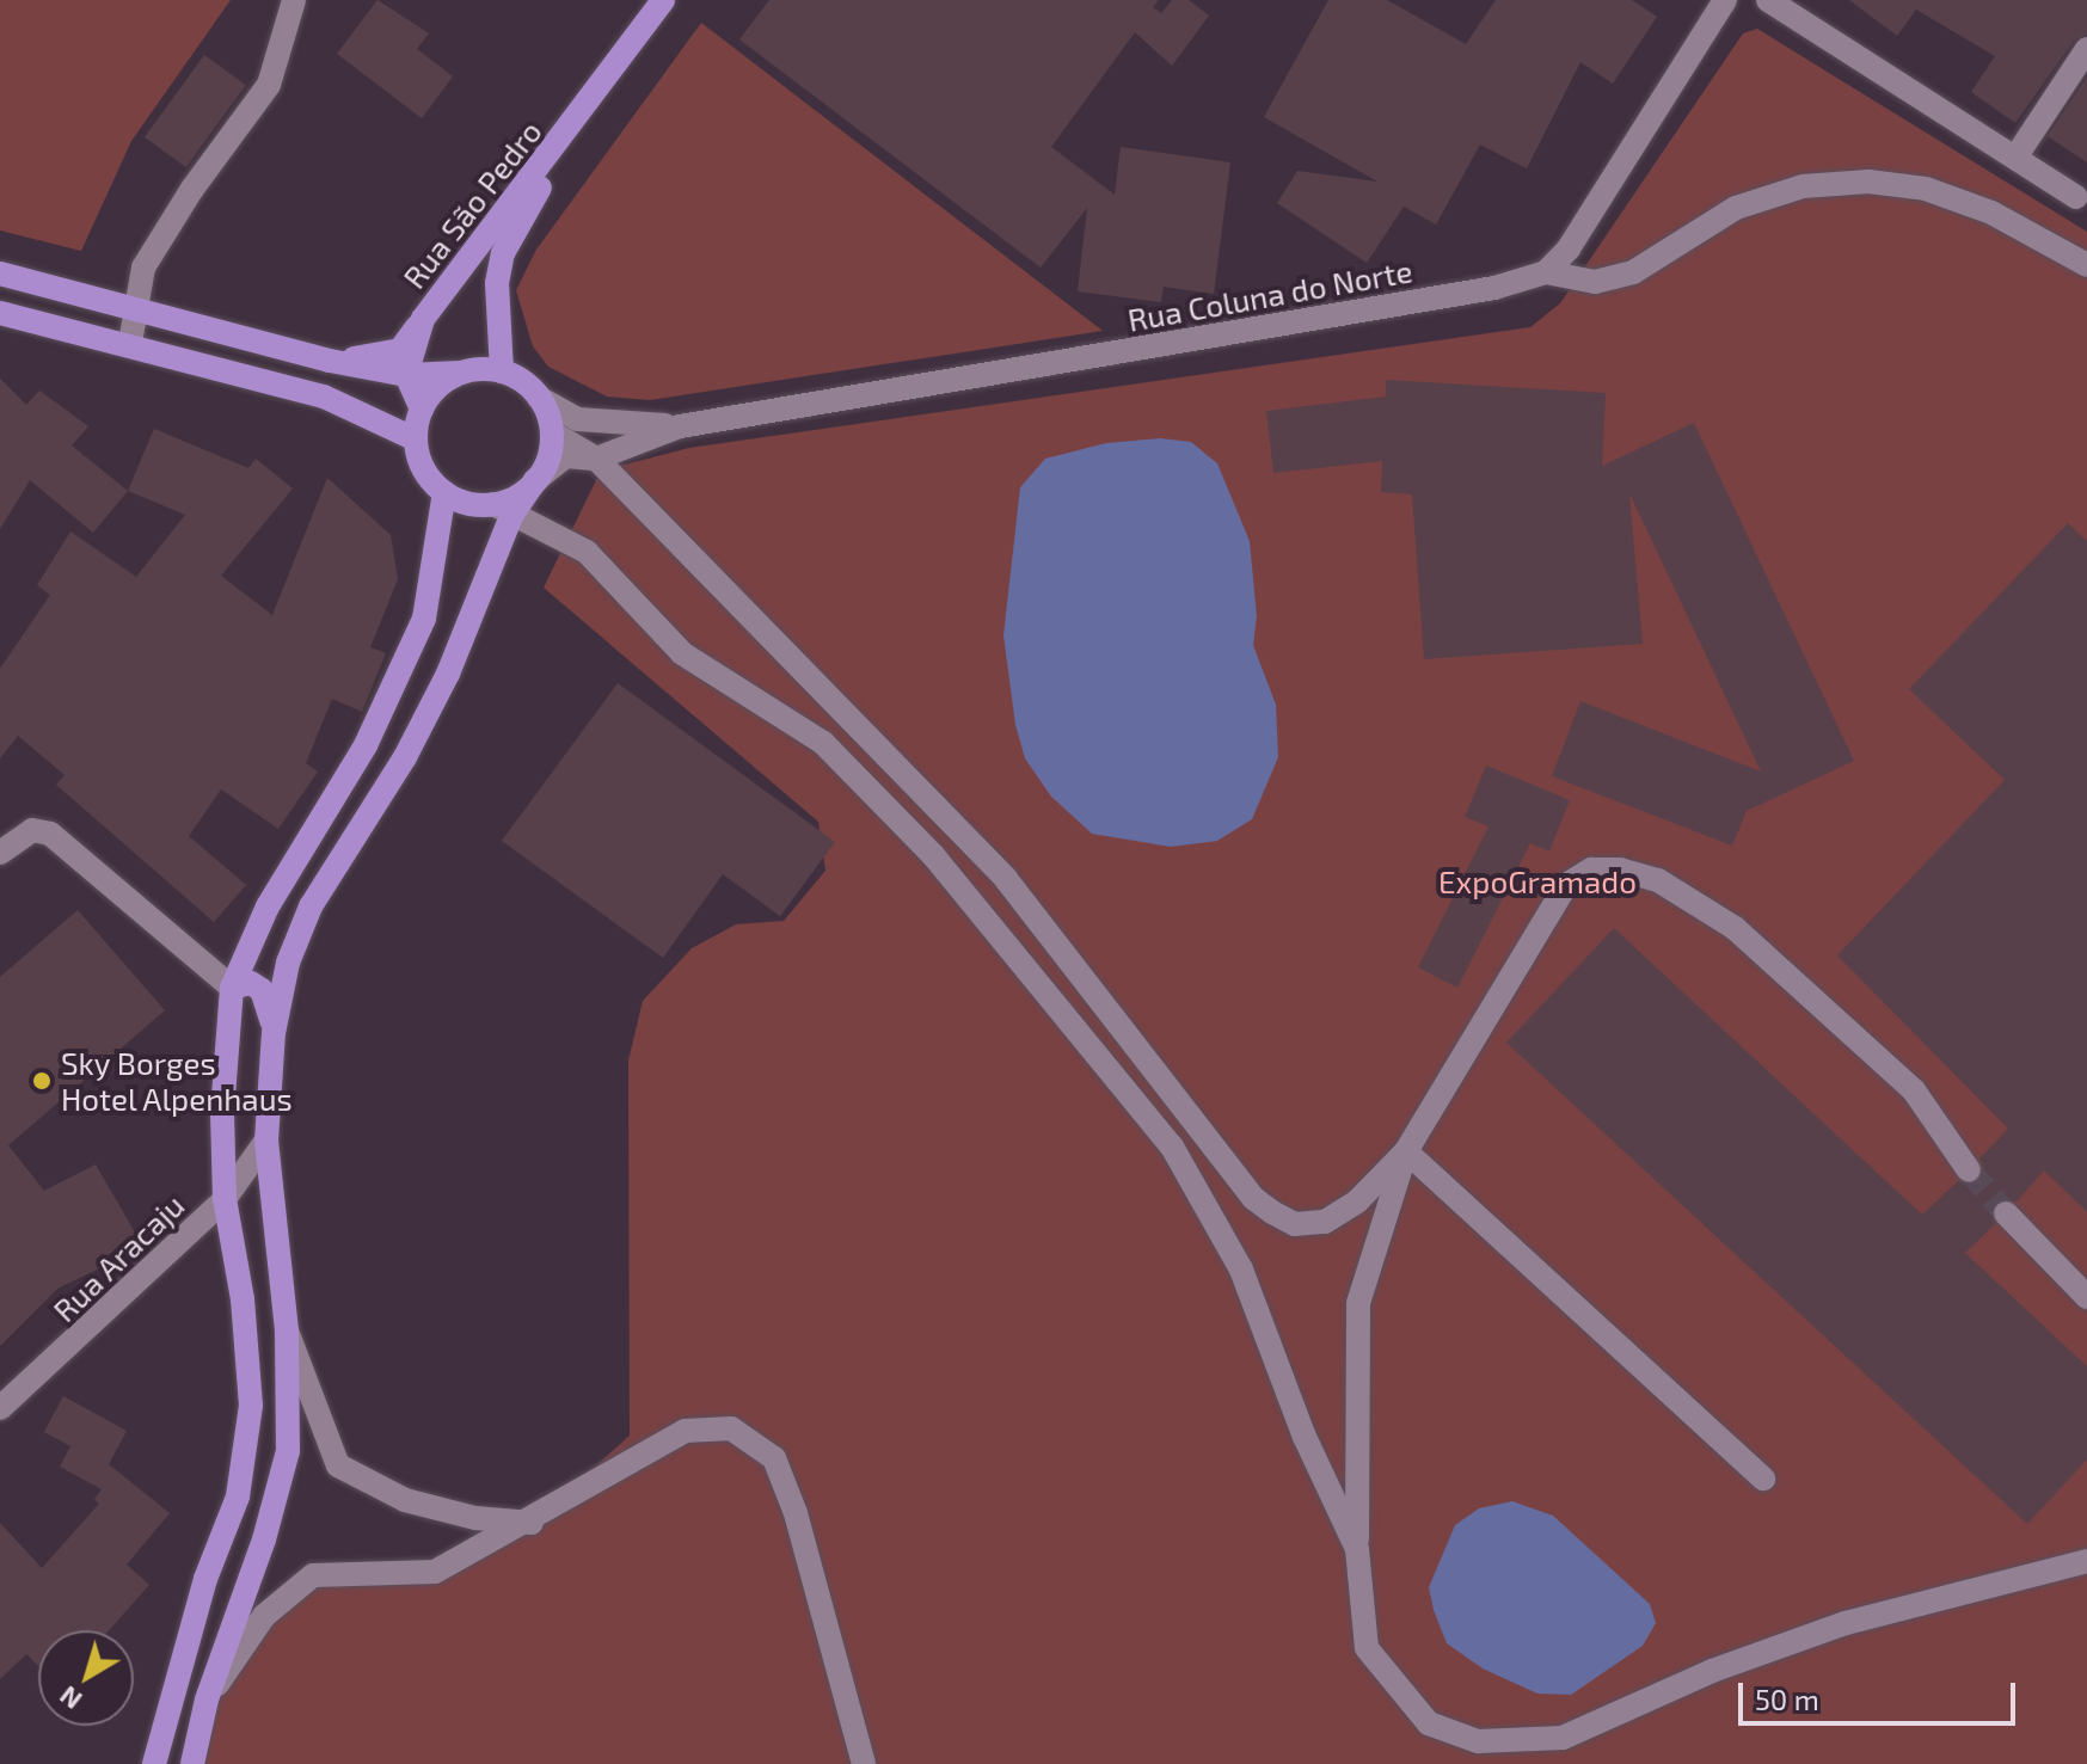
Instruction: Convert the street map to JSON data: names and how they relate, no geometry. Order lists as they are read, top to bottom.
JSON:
{
  "streets": {
    "main road": ["Rua São Pedro"],
    "street": ["Rua Coluna do Norte", "Rua Aracaju"]
  },
  "crossings": [
    ["Rua São Pedro", "Rua Coluna do Norte"]
  ],
  "parks": ["ExpoGramado"],
  "places": ["Sky Borges Hotel Alpenhaus"],
  "scale_bar": "50 m",
  "north": "bottom left"
}
